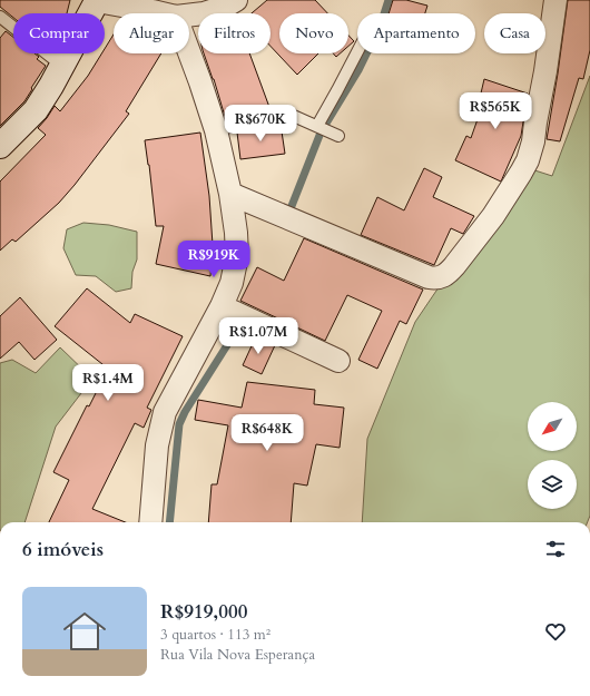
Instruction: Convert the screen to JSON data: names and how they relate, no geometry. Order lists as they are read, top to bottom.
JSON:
{
  "north": "bottom left",
  "page": {
    "chip": [
      "Comprar",
      "Alugar",
      "Filtros",
      "Novo",
      "Apartamento",
      "Casa"
    ],
    "price": [
      "R$565K",
      "R$670K",
      "R$919K",
      "R$1.07M",
      "R$1.4M",
      "R$648K"
    ],
    "heading": "6 imóveis",
    "list": [
      {
        "name": "R$919,000",
        "note": "3 quartos · 113 m² · Rua Vila Nova Esperança"
      }
    ]
  }
}
